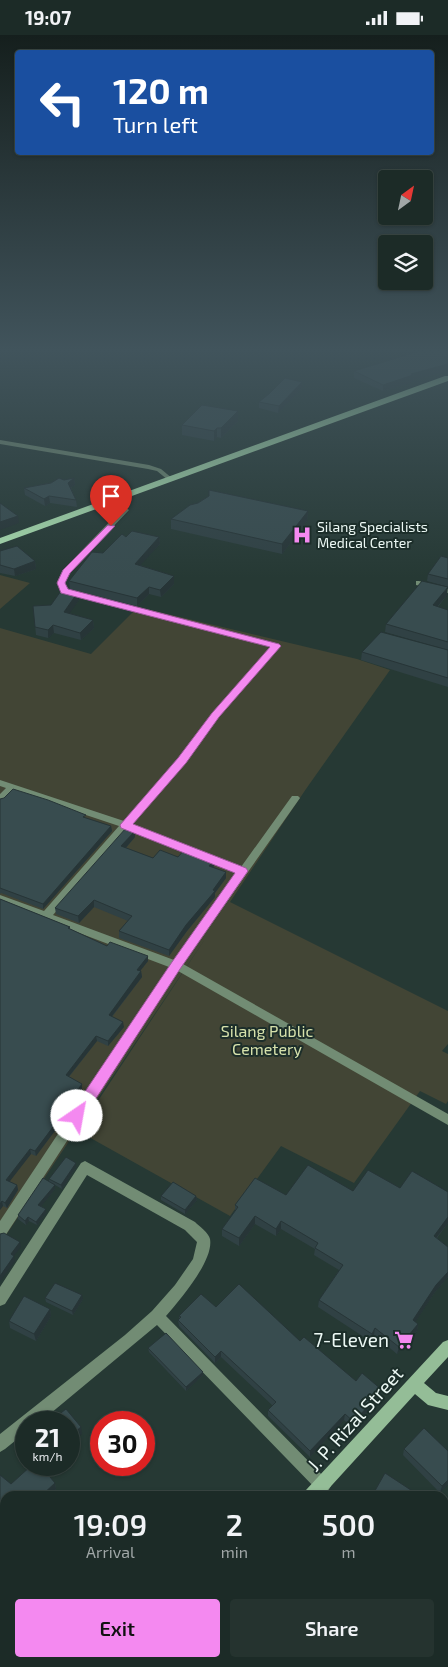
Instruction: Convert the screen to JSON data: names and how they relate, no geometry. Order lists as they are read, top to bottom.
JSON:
{
  "streets": {
    "main road": ["J. P. Rizal Street"]
  },
  "parks": ["Silang Public Cemetery"],
  "places": {
    "hospital": ["Silang Specialists Medical Center"],
    "supermarket": ["7-Eleven"]
  },
  "north": "top right",
  "page": {
    "status": "19:07",
    "turn": ["120 m", "Turn left"],
    "speed": "21 km/h",
    "limit": "30",
    "eta": [
      "19:09",
      "Arrival",
      "2",
      "min",
      "500",
      "m"
    ],
    "buttons": ["Exit", "Share"]
  }
}
